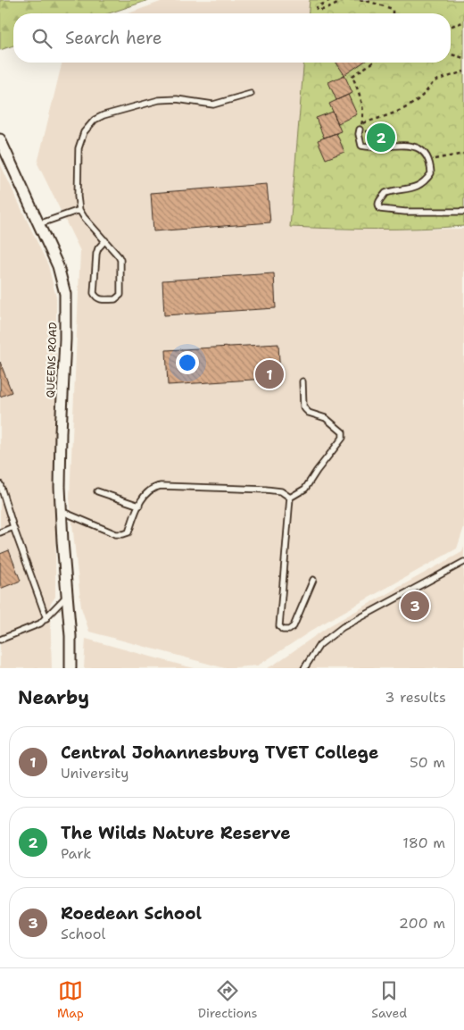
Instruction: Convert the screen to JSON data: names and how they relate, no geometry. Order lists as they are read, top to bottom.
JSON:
{
  "streets": {
    "street": ["QUEENS ROAD"]
  },
  "page": {
    "search": "Search here",
    "pins": ["2", "1", "3"],
    "heading": ["Nearby", "3 results"],
    "list": [
      {
        "mark": "1",
        "name": "Central Johannesburg TVET College",
        "note": "University",
        "value": "50 m"
      },
      {
        "mark": "2",
        "name": "The Wilds Nature Reserve",
        "note": "Park",
        "value": "180 m"
      },
      {
        "mark": "3",
        "name": "Roedean School",
        "note": "School",
        "value": "200 m"
      }
    ],
    "nav": ["Map", "Directions", "Saved"]
  }
}
